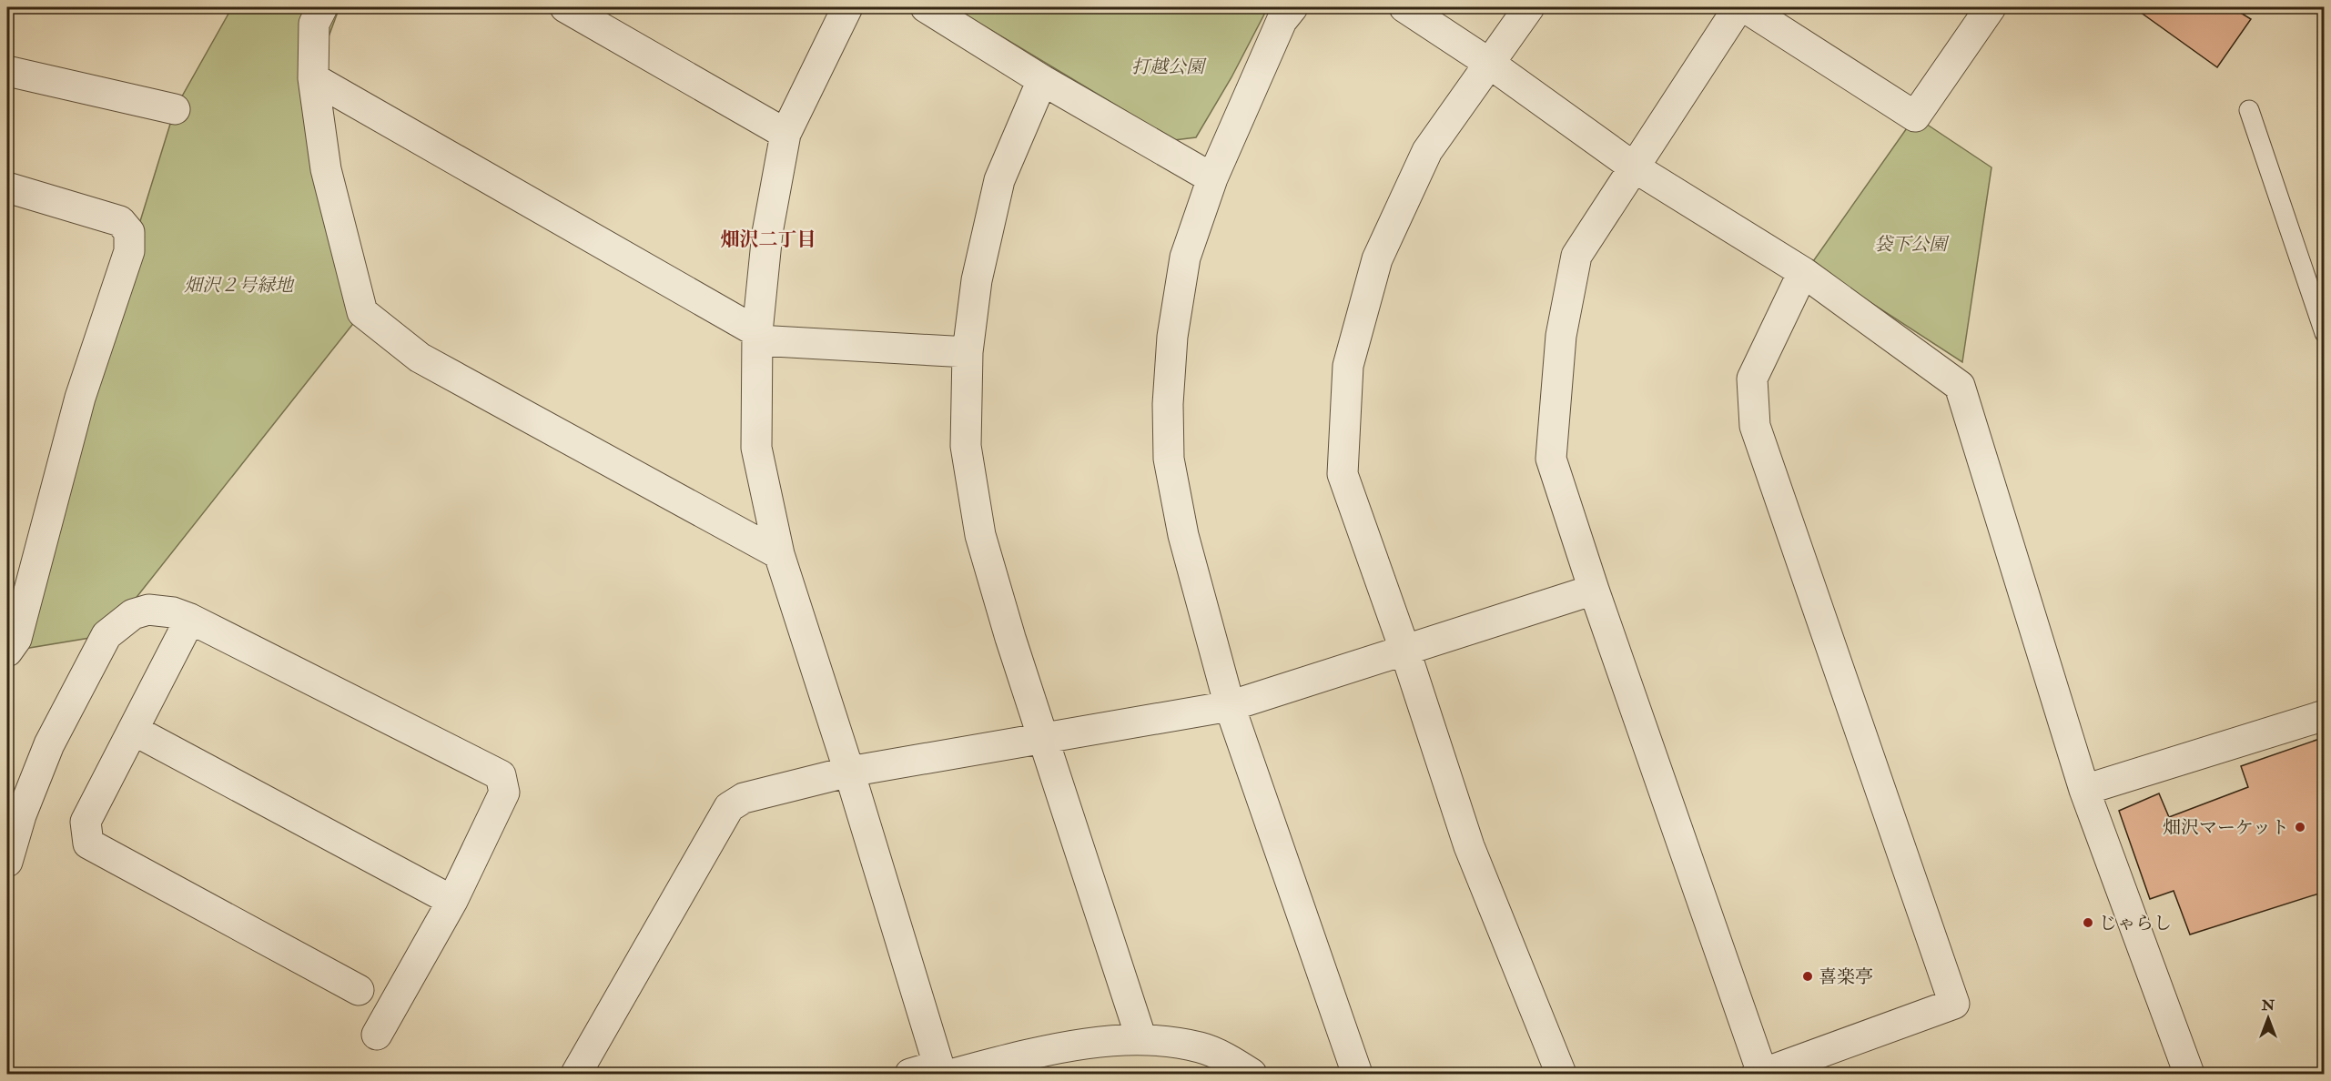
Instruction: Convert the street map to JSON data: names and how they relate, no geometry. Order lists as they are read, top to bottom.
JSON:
{
  "districts": ["畑沢二丁目"],
  "parks": ["打越公園", "袋下公園", "畑沢２号緑地"],
  "places": ["畑沢マーケット", "じゃらし", "喜楽亭"],
  "north": "top"
}
